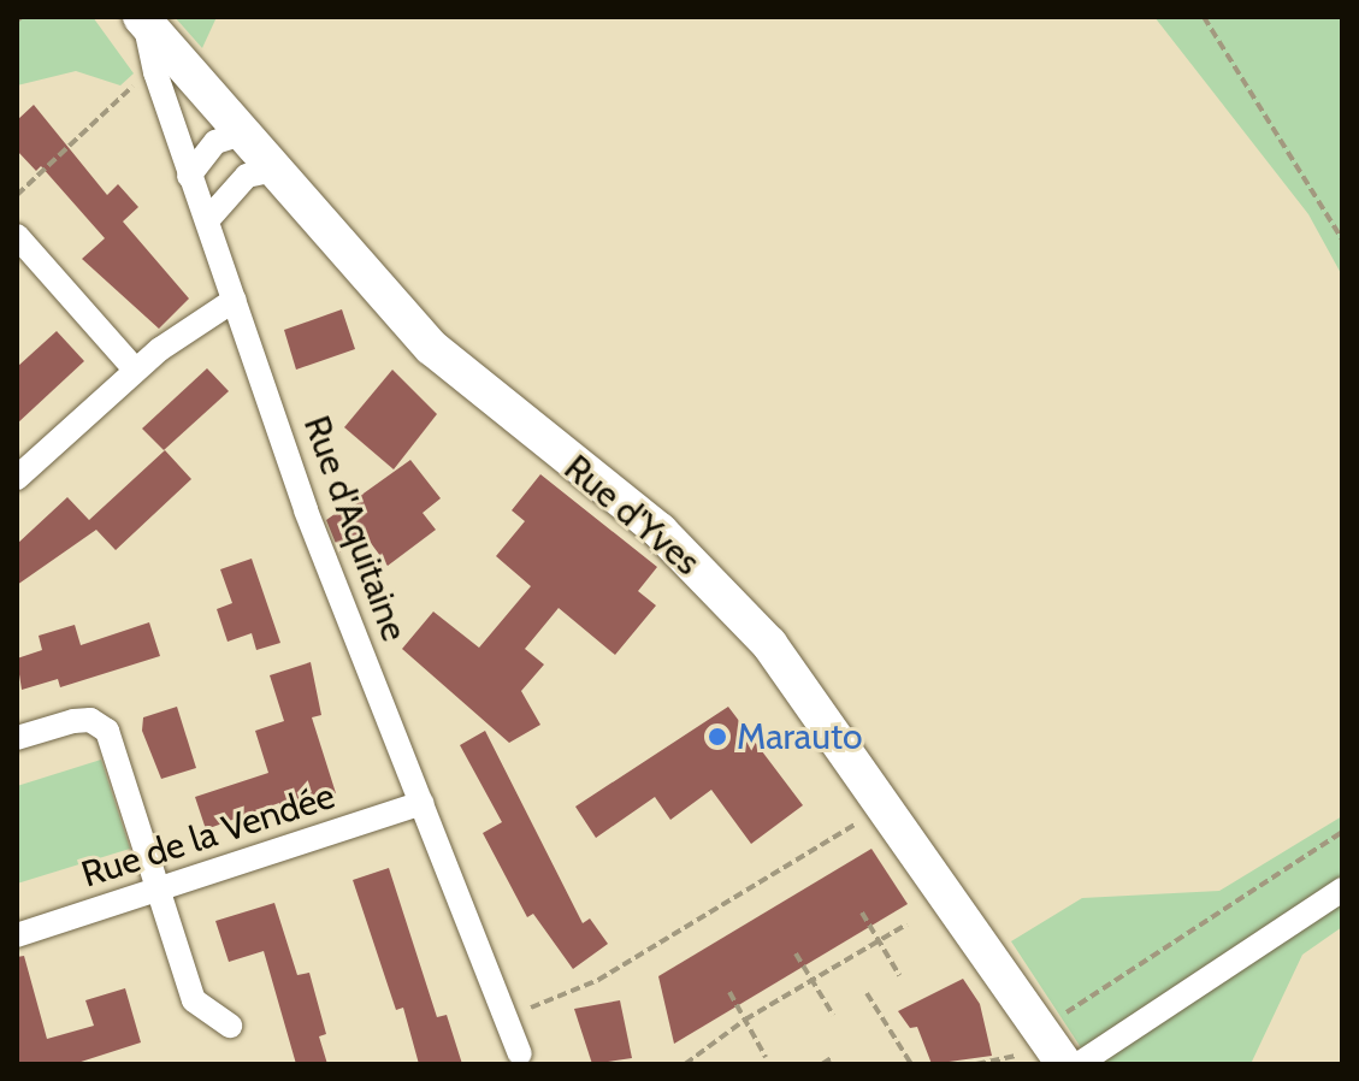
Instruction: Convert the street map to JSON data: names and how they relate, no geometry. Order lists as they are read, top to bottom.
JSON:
{
  "streets": {
    "street": ["Rue d'Yves", "Rue d'Aquitaine", "Rue de la Vendée"]
  },
  "crossings": [
    ["Rue d'Yves", "Rue d'Aquitaine"],
    ["Rue d'Aquitaine", "Rue de la Vendée"]
  ],
  "places": ["Marauto"]
}
